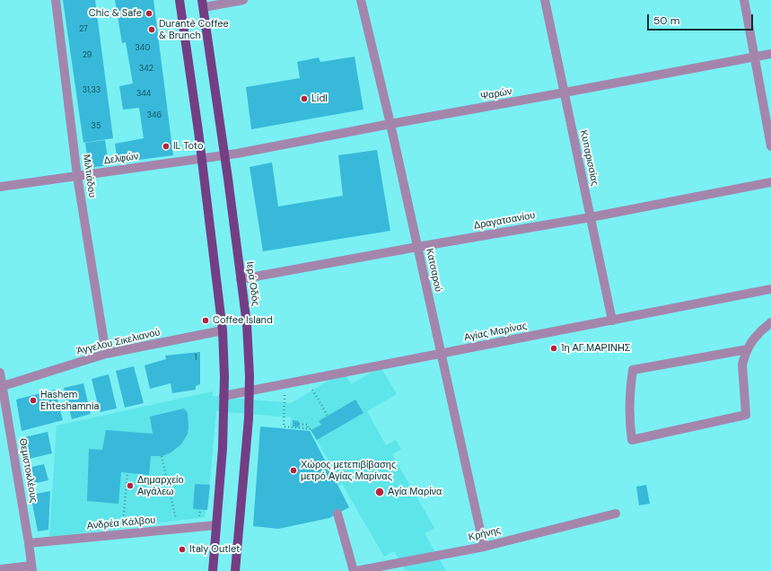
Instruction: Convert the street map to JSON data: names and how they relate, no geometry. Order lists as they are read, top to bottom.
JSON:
{
  "streets": {
    "main road": ["Ιερά Οδός"],
    "street": [
      "Ψαρών",
      "Κυπαρισσίας",
      "Δελφών",
      "Μιλτιάδου",
      "Δραγατσανίου",
      "Κατσαρού",
      "Αγίας Μαρίνας",
      "Άγγελου Σικελιανού",
      "Θεμιστοκλέους",
      "Ανδρέα Κάλβου",
      "Κρήνης"
    ]
  },
  "crossings": [
    ["Ψαρών", "Κυπαρισσίας"],
    ["Ψαρών", "Δελφών"],
    ["Ψαρών", "Κατσαρού"],
    ["Ψαρών", "Ιερά Οδός"],
    ["Κυπαρισσίας", "Δραγατσανίου"],
    ["Κυπαρισσίας", "Αγίας Μαρίνας"],
    ["Δελφών", "Μιλτιάδου"],
    ["Δελφών", "Ιερά Οδός"],
    ["Μιλτιάδου", "Άγγελου Σικελιανού"],
    ["Δραγατσανίου", "Κατσαρού"],
    ["Δραγατσανίου", "Ιερά Οδός"],
    ["Κατσαρού", "Αγίας Μαρίνας"],
    ["Κατσαρού", "Κρήνης"],
    ["Ιερά Οδός", "Αγίας Μαρίνας"],
    ["Άγγελου Σικελιανού", "Θεμιστοκλέους"],
    ["Θεμιστοκλέους", "Ανδρέα Κάλβου"]
  ],
  "places": [
    "Chic & Safe",
    "Durantè Coffee & Brunch",
    "Lidl",
    "IL Toto",
    "Coffee Island",
    "1η ΑΓ.ΜΑΡΙΝΗΣ",
    "Hashem Ehteshamnia",
    "Χώρος μετεπιβίβασης μετρό Αγίας Μαρίνας",
    "Δημαρχείο Αιγάλεω",
    "Αγία Μαρίνα",
    "Italy Outlet"
  ],
  "house_numbers": [
    "27",
    "340",
    "29",
    "342",
    "31,33",
    "344",
    "346",
    "35",
    "1"
  ],
  "scale_bar": "50 m"
}
